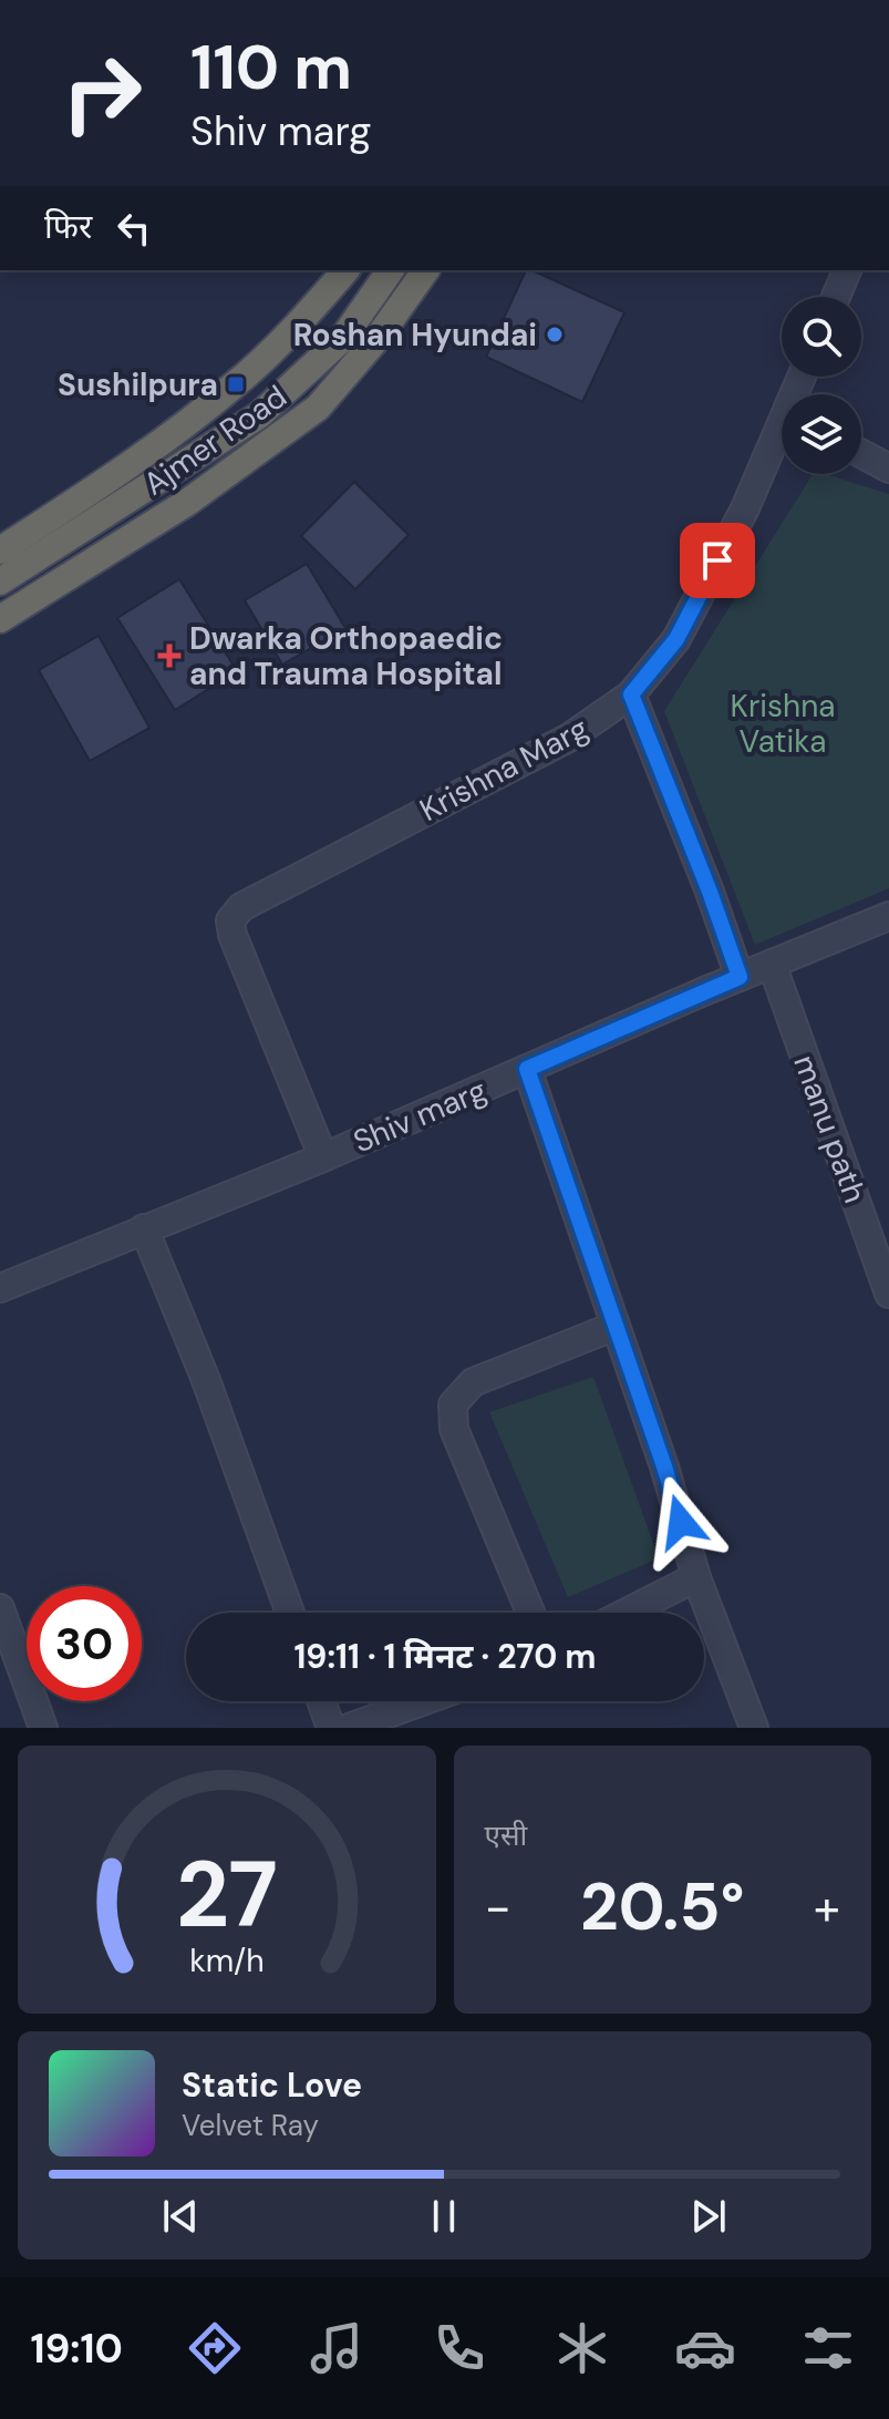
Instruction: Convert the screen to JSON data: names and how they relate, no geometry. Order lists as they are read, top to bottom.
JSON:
{
  "streets": {
    "highway": ["Ajmer Road"],
    "street": ["Krishna Marg", "Shiv marg", "manu path"]
  },
  "crossings": [
    ["Krishna Marg", "Shiv marg"],
    ["Shiv marg", "manu path"]
  ],
  "parks": ["Krishna Vatika"],
  "places": {
    "other": ["Roshan Hyundai"],
    "transit": ["Sushilpura"],
    "health": ["Dwarka Orthopaedic and Trauma Hospital"]
  },
  "page": {
    "turn": ["110 m", "Shiv marg"],
    "then": "फिर",
    "limit": "30",
    "trip": "19:11 · 1 मिनट · 270 m",
    "tile": "एसी",
    "heat": ["−", "20.5°", "+"],
    "song": ["Static Love", "Velvet Ray"],
    "tabs": "19:10",
    "gauge": ["27", "km/h"]
  }
}
